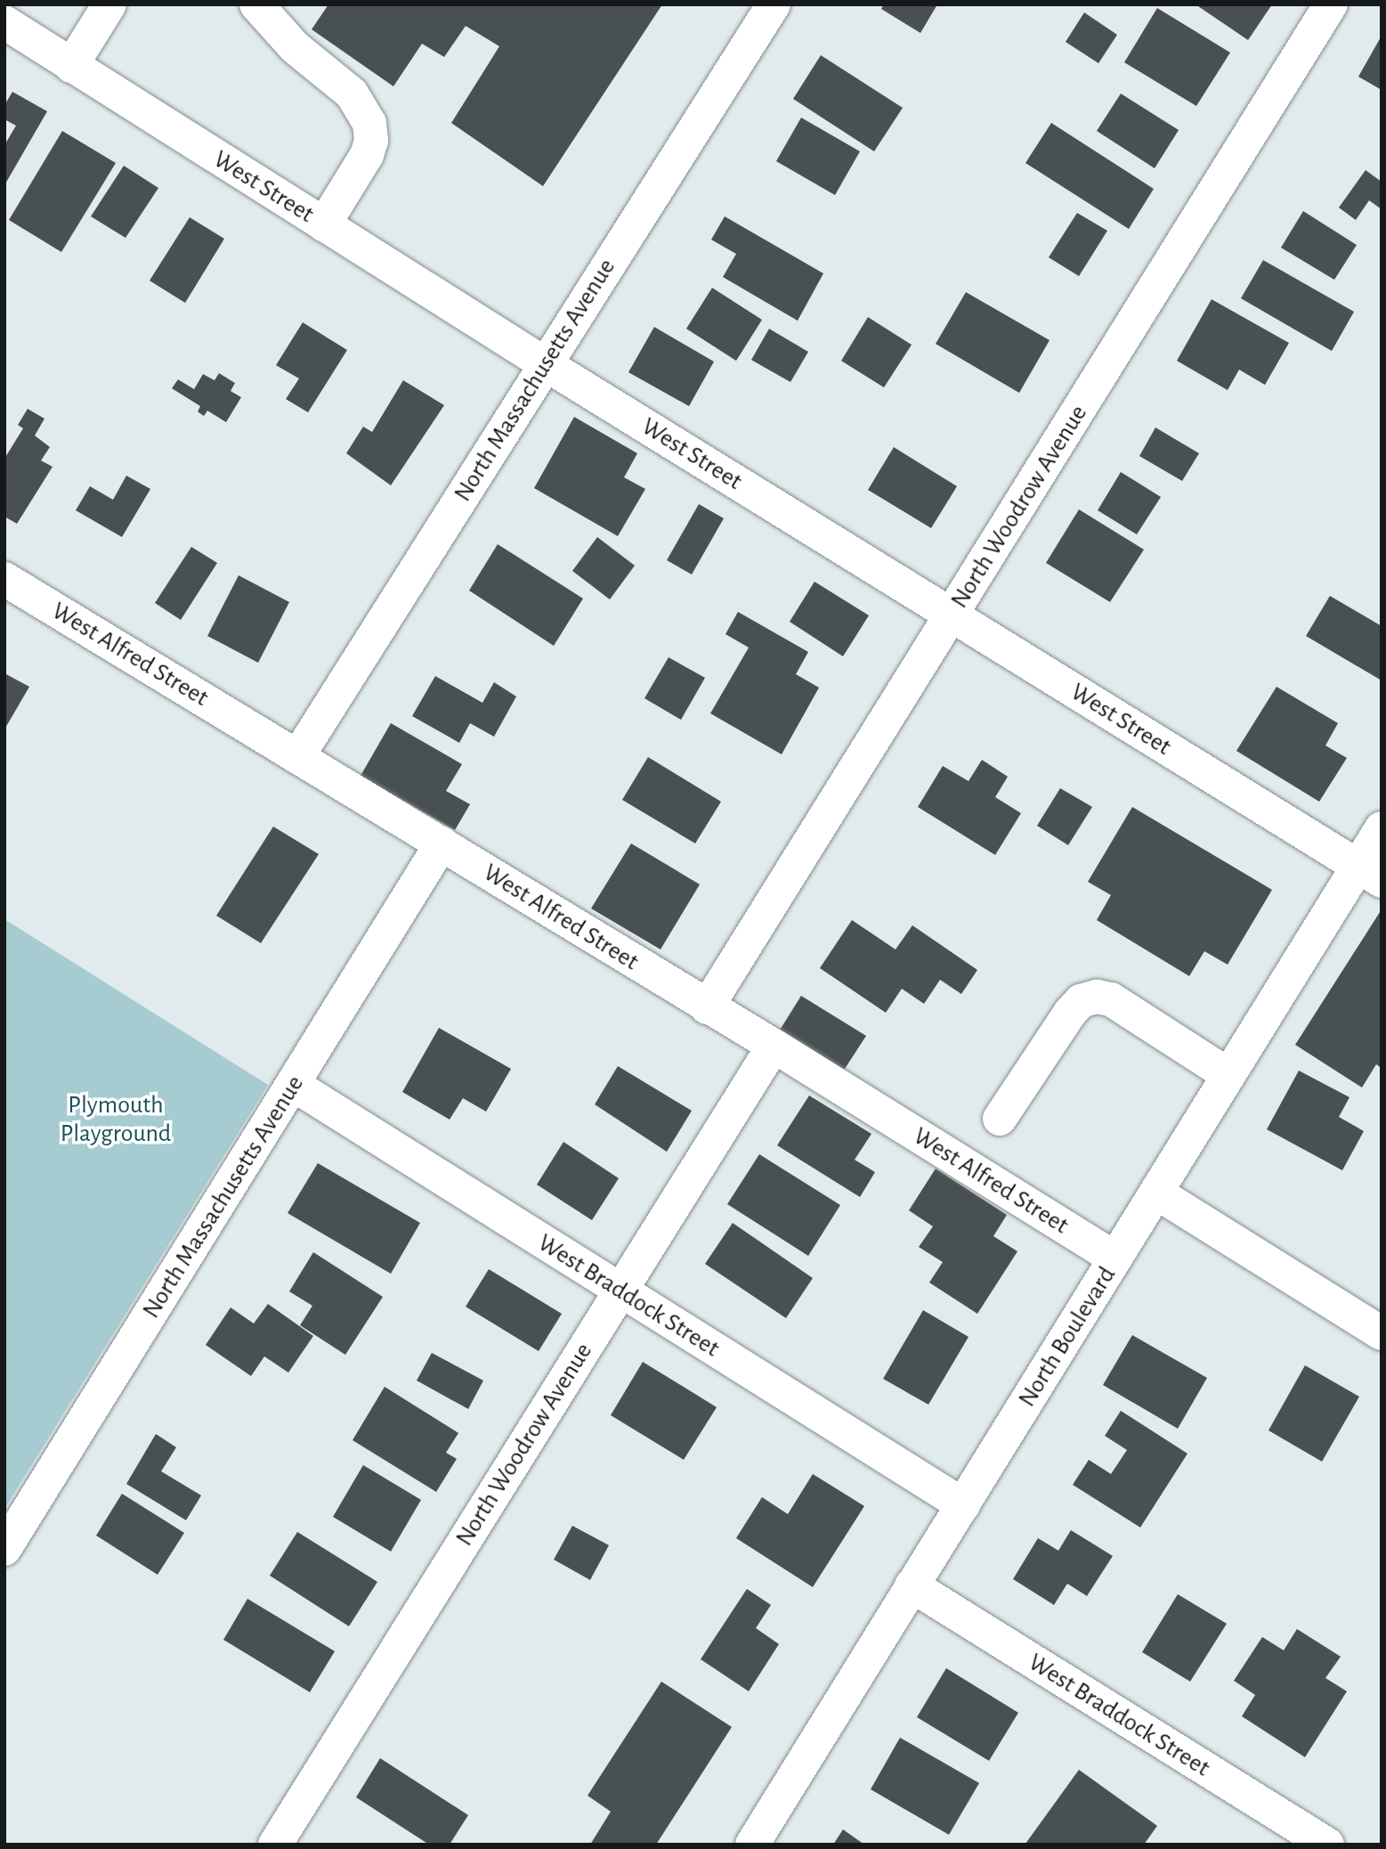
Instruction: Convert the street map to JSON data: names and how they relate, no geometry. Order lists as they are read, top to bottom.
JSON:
{
  "streets": {
    "street": [
      "West Street",
      "North Massachusetts Avenue",
      "North Woodrow Avenue",
      "West Alfred Street",
      "West Braddock Street",
      "North Boulevard"
    ]
  },
  "crossings": [
    ["West Street", "North Massachusetts Avenue"],
    ["West Street", "North Woodrow Avenue"],
    ["West Street", "North Boulevard"],
    ["North Massachusetts Avenue", "West Alfred Street"],
    ["North Massachusetts Avenue", "West Braddock Street"],
    ["North Woodrow Avenue", "West Alfred Street"],
    ["North Woodrow Avenue", "West Braddock Street"],
    ["West Alfred Street", "North Boulevard"],
    ["West Braddock Street", "North Boulevard"]
  ],
  "parks": ["Plymouth Playground"]
}
